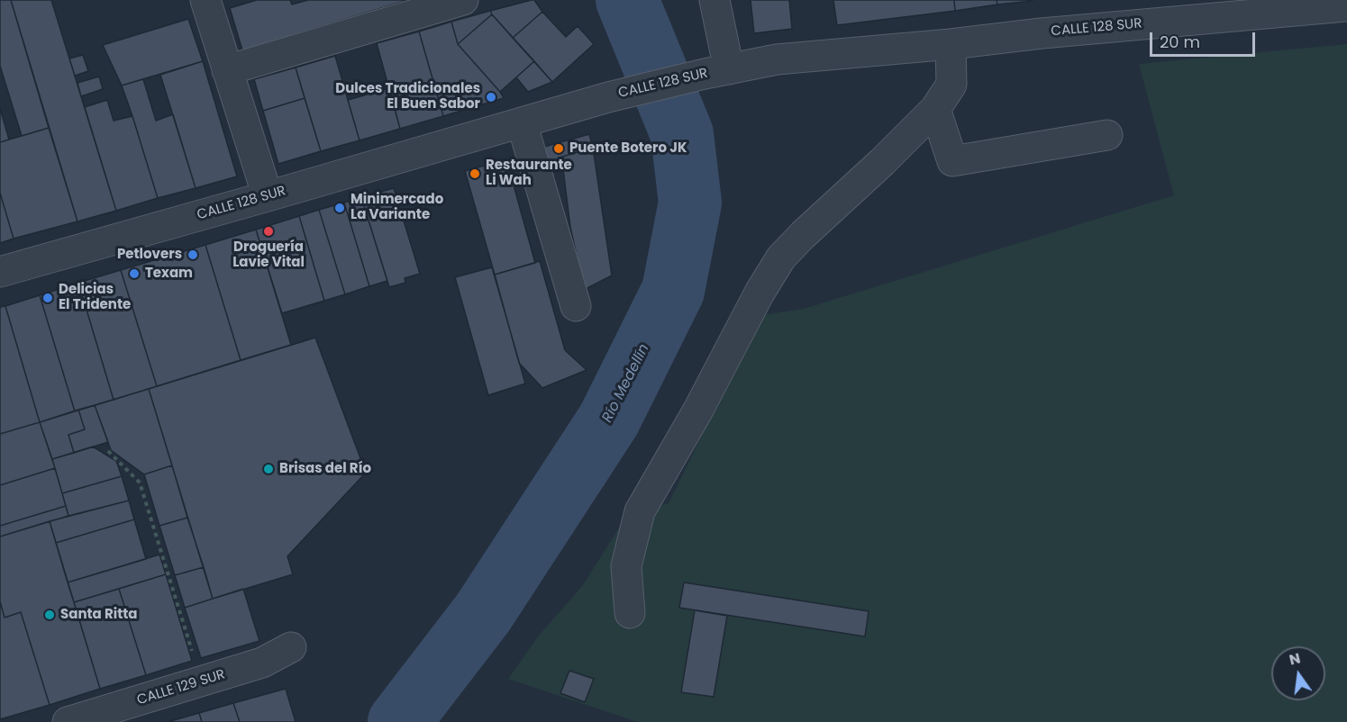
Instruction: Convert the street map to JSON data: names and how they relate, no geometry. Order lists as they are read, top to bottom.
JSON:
{
  "streets": {
    "street": ["CALLE 128 SUR", "CALLE 129 SUR"]
  },
  "water": ["Río Medellín"],
  "places": [
    "Dulces Tradicionales El Buen Sabor",
    "Puente Botero JK",
    "Restaurante Li Wah",
    "Minimercado La Variante",
    "Droguería Lavie Vital",
    "Petlovers",
    "Texam",
    "Delicias El Tridente",
    "Brisas del Río",
    "Santa Ritta"
  ],
  "scale_bar": "20 m",
  "north": "top"
}
